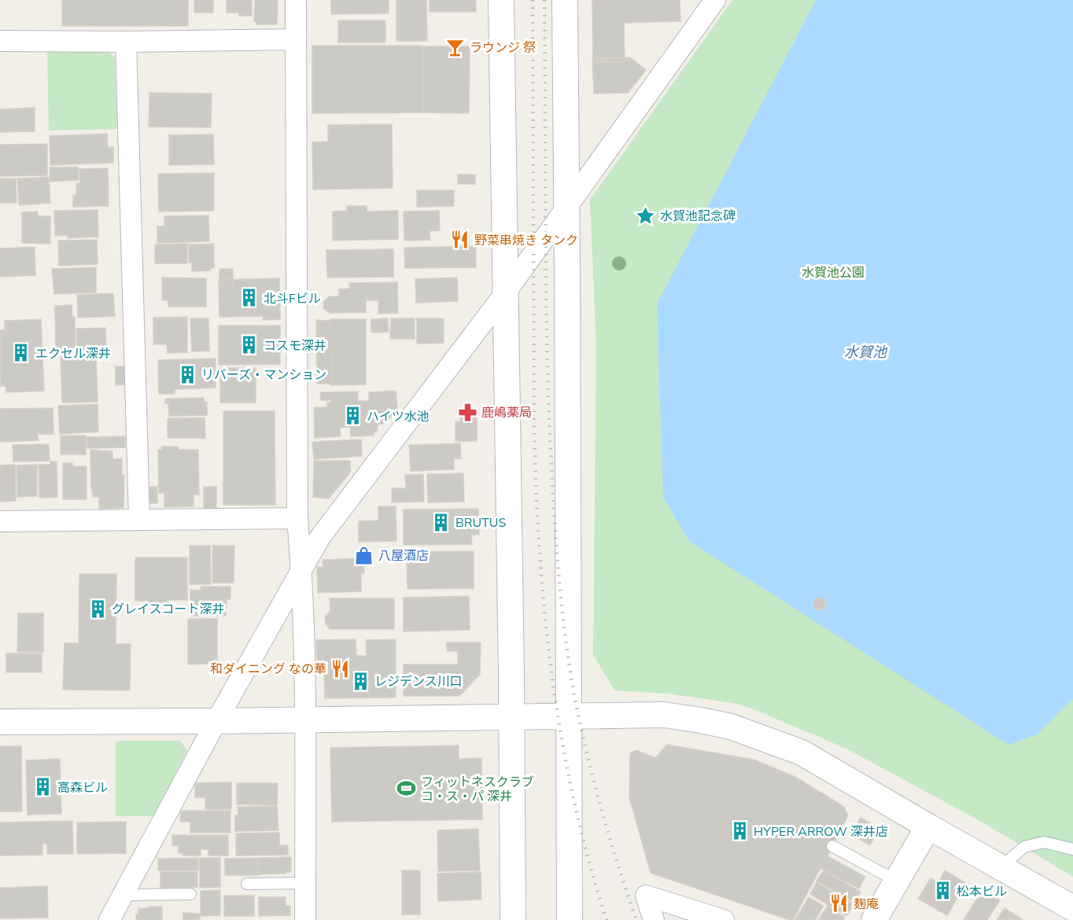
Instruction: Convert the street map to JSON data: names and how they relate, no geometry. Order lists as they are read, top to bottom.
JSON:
{
  "water": ["水賀池"],
  "parks": ["水賀池公園"],
  "places": {
    "bar": ["ラウンジ 祭"],
    "place": ["水賀池記念碑"],
    "restaurant": ["野菜串焼き タンク", "和ダイニング なの華", "麹庵"],
    "building": [
      "北斗Fビル",
      "コスモ深井",
      "エクセル深井",
      "リバーズ・マンション",
      "ハイツ水池",
      "BRUTUS",
      "グレイスコート深井",
      "レジデンス川口",
      "高森ビル",
      "HYPER ARROW 深井店",
      "松本ビル"
    ],
    "pharmacy": ["鹿嶋薬局"],
    "shop": ["八屋酒店"],
    "sports": ["フィットネスクラブ コ・ス・パ 深井"]
  }
}
